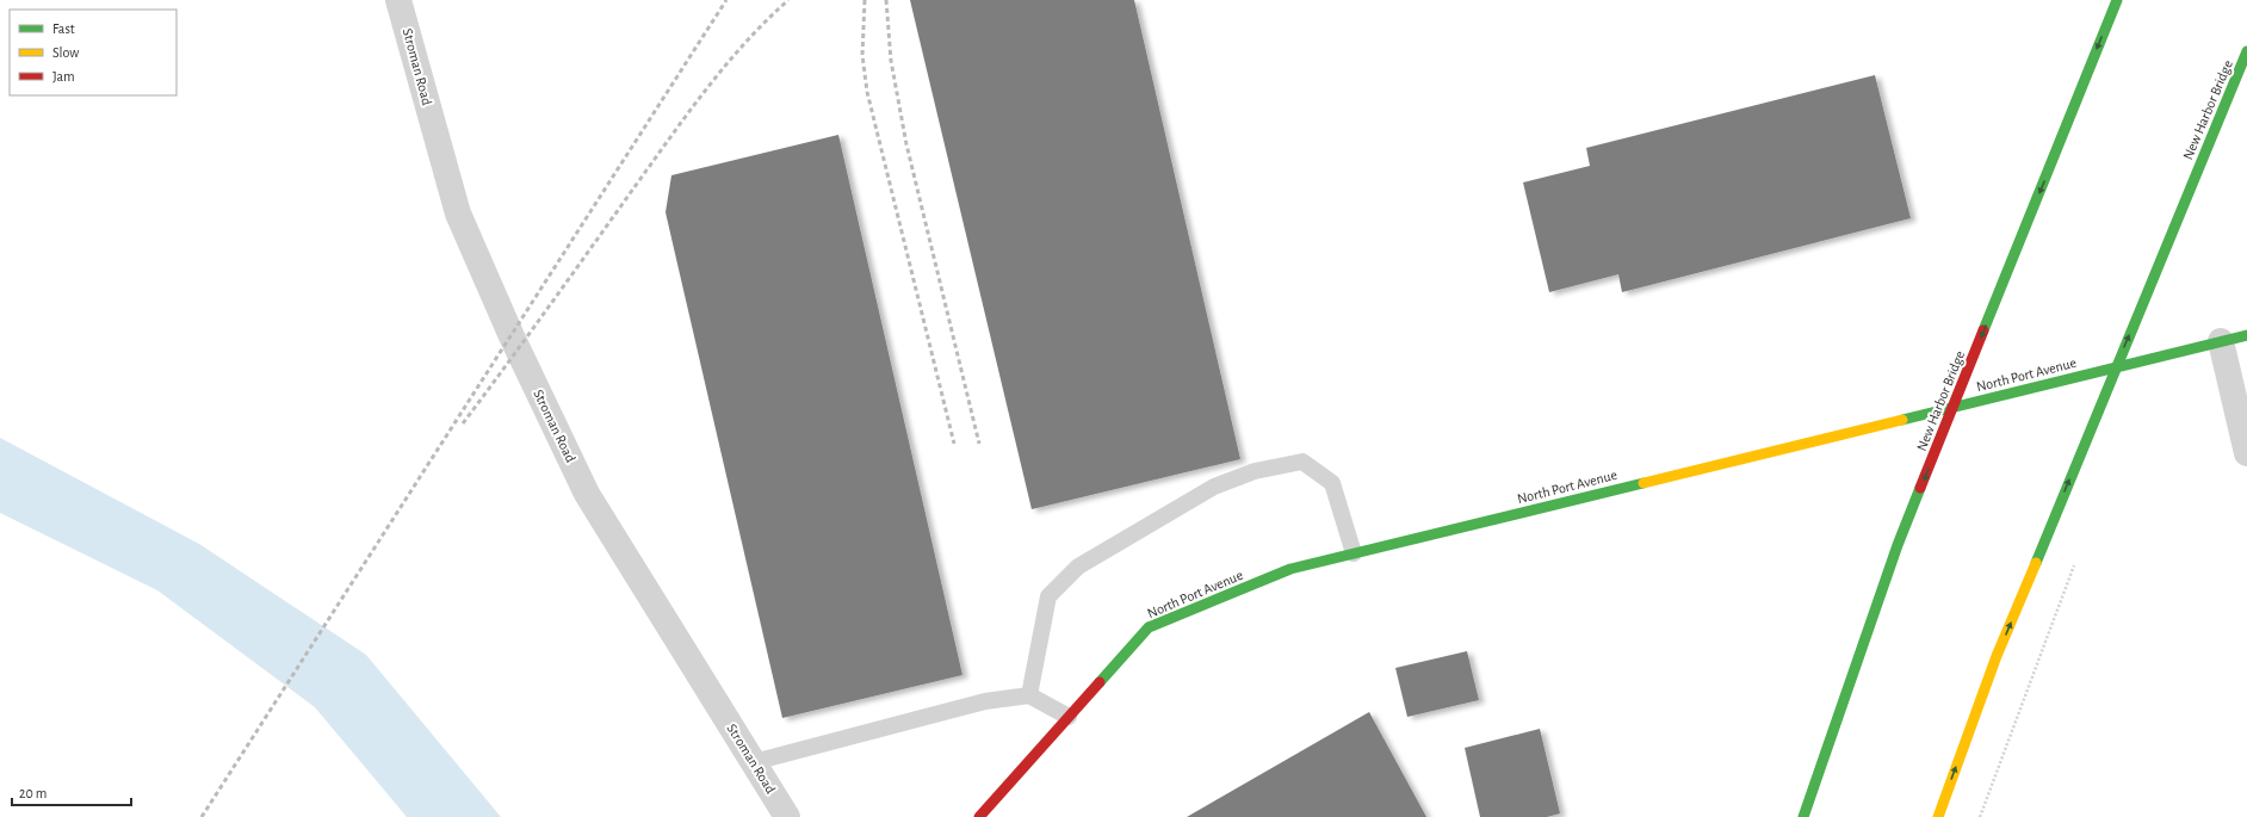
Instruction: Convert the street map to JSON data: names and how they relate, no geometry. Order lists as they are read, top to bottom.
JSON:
{
  "streets": {
    "main road": ["New Harbor Bridge", "North Port Avenue"],
    "street": ["Stroman Road"]
  },
  "legend": ["Fast", "Slow", "Jam"],
  "scale_bar": "20 m"
}
